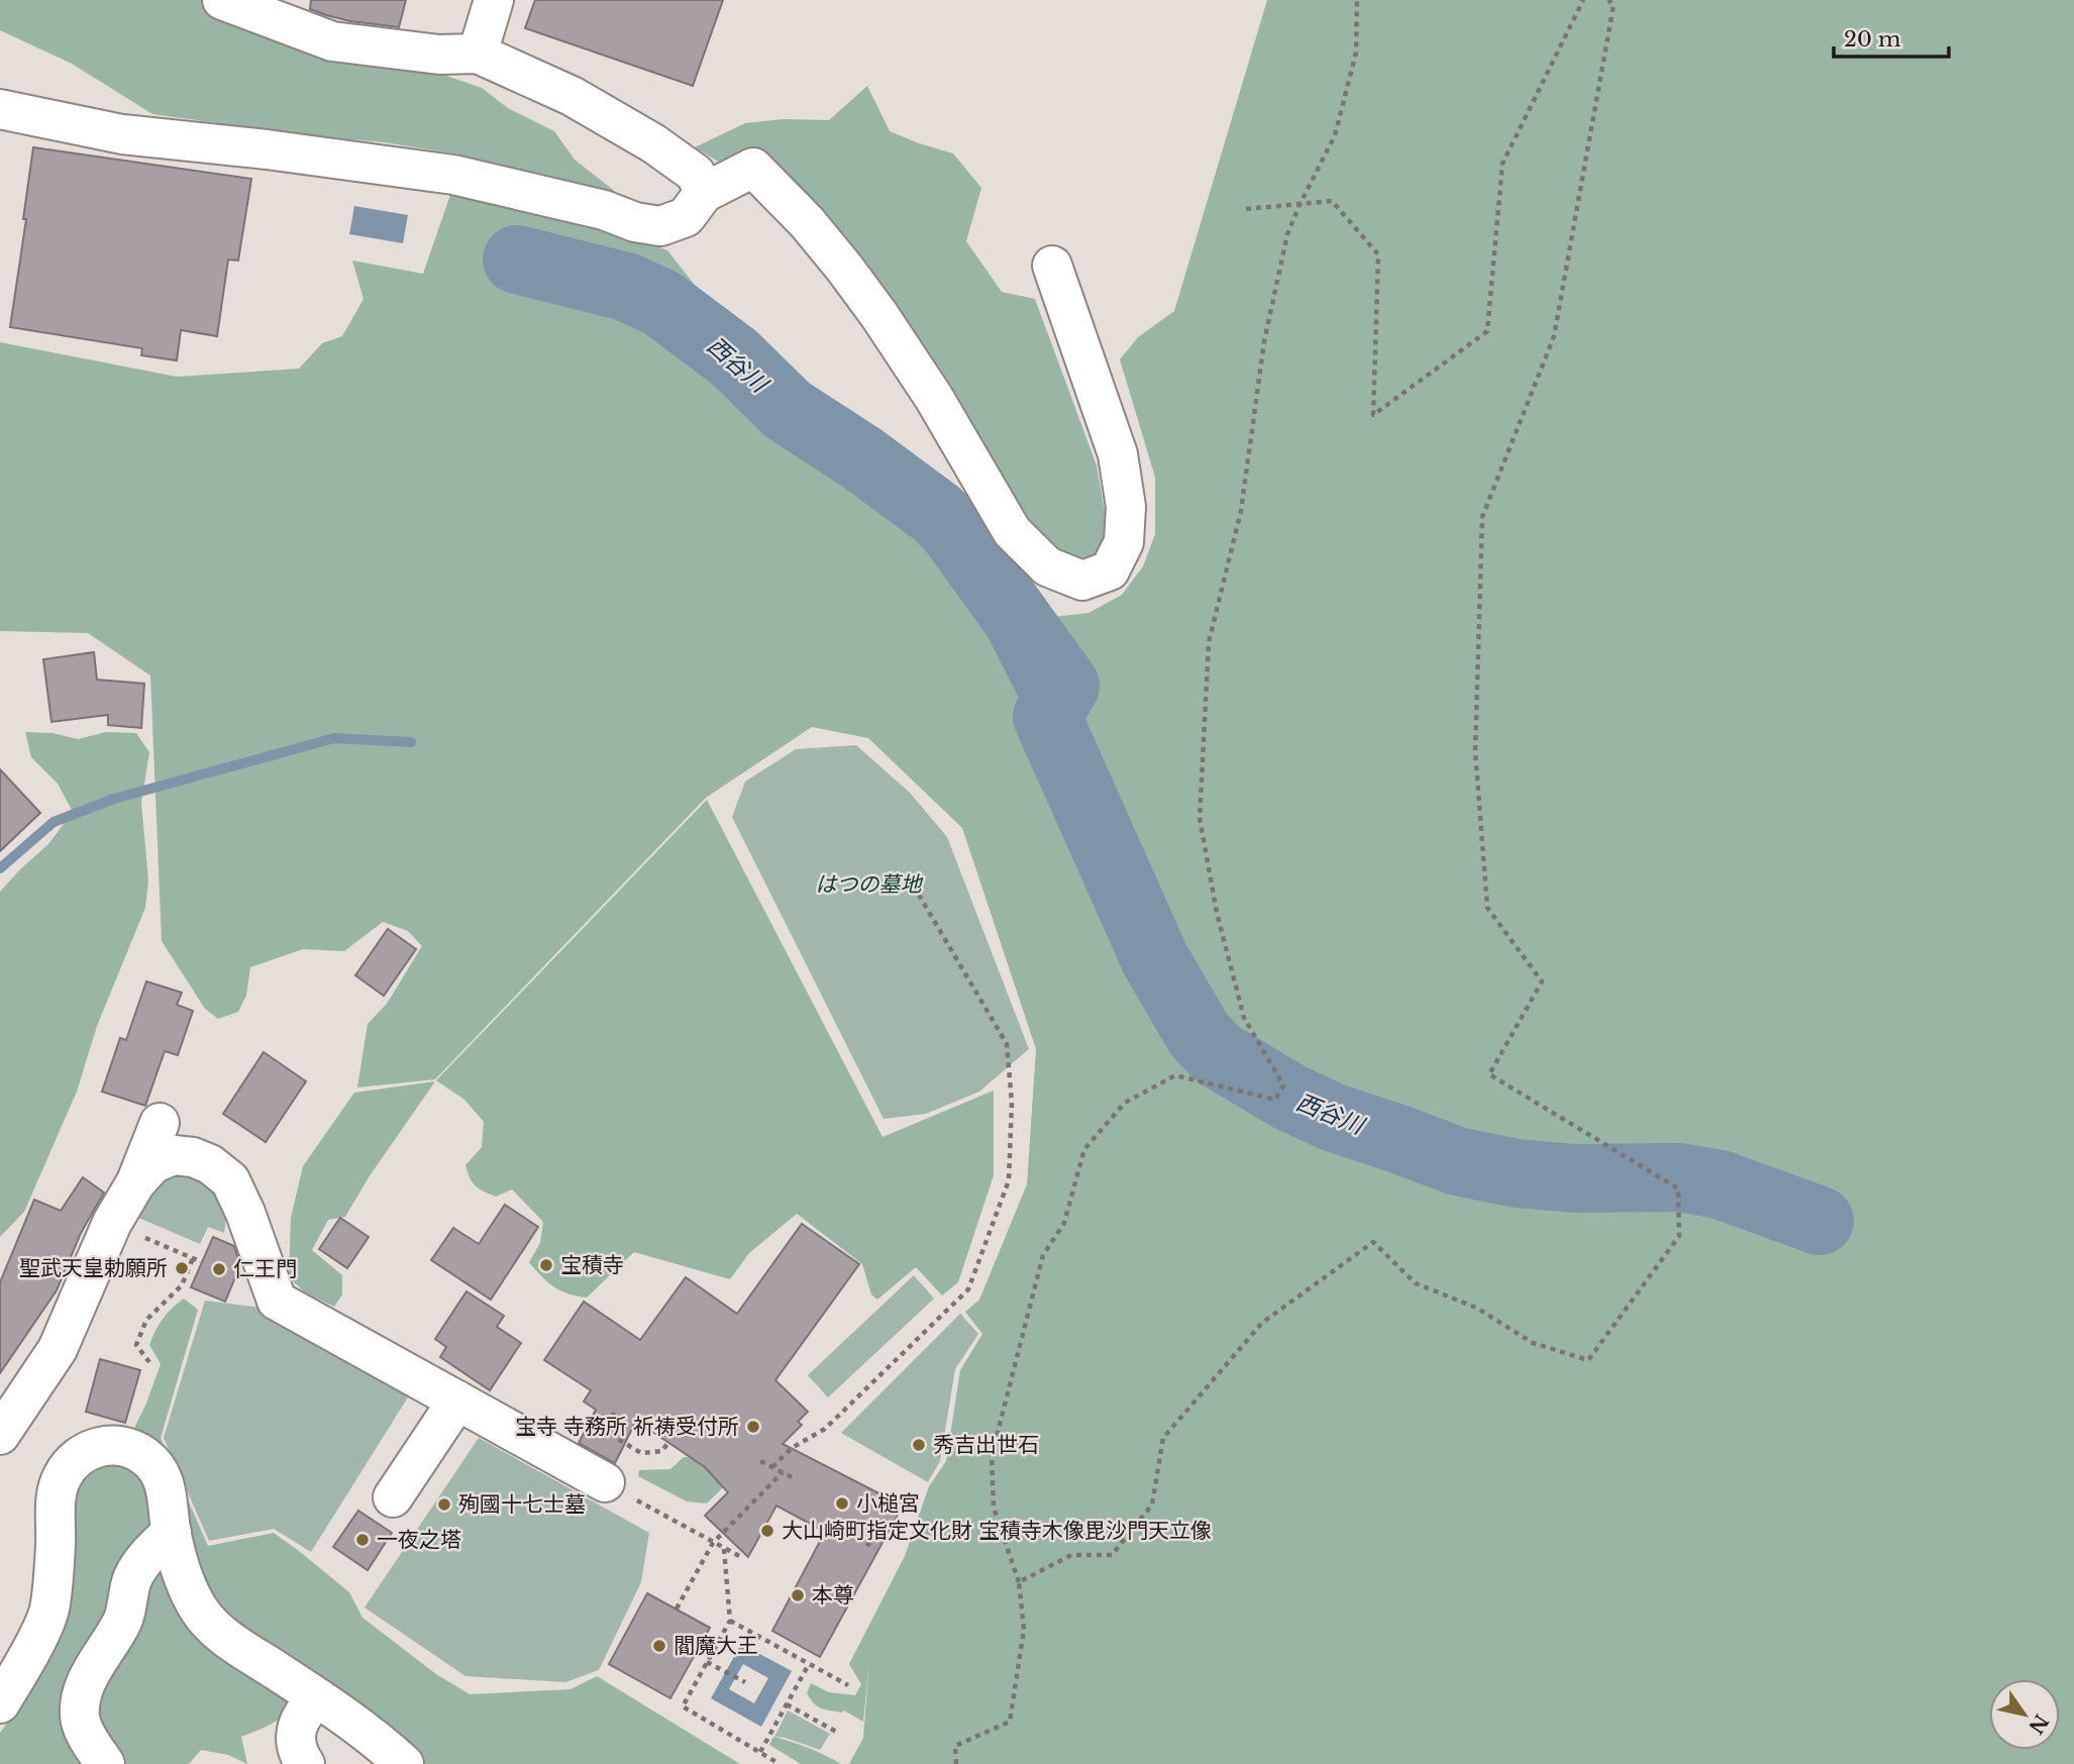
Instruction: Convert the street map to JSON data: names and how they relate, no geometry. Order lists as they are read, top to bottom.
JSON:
{
  "water": ["西谷川"],
  "parks": ["はつの墓地"],
  "places": [
    "宝積寺",
    "聖武天皇勅願所",
    "仁王門",
    "宝寺 寺務所 祈祷受付所",
    "秀吉出世石",
    "小槌宮",
    "殉國十七士墓",
    "大山崎町指定文化財 宝積寺木像毘沙門天立像",
    "一夜之塔",
    "本尊",
    "閻魔大王"
  ],
  "scale_bar": "20 m",
  "north": "bottom right"
}
